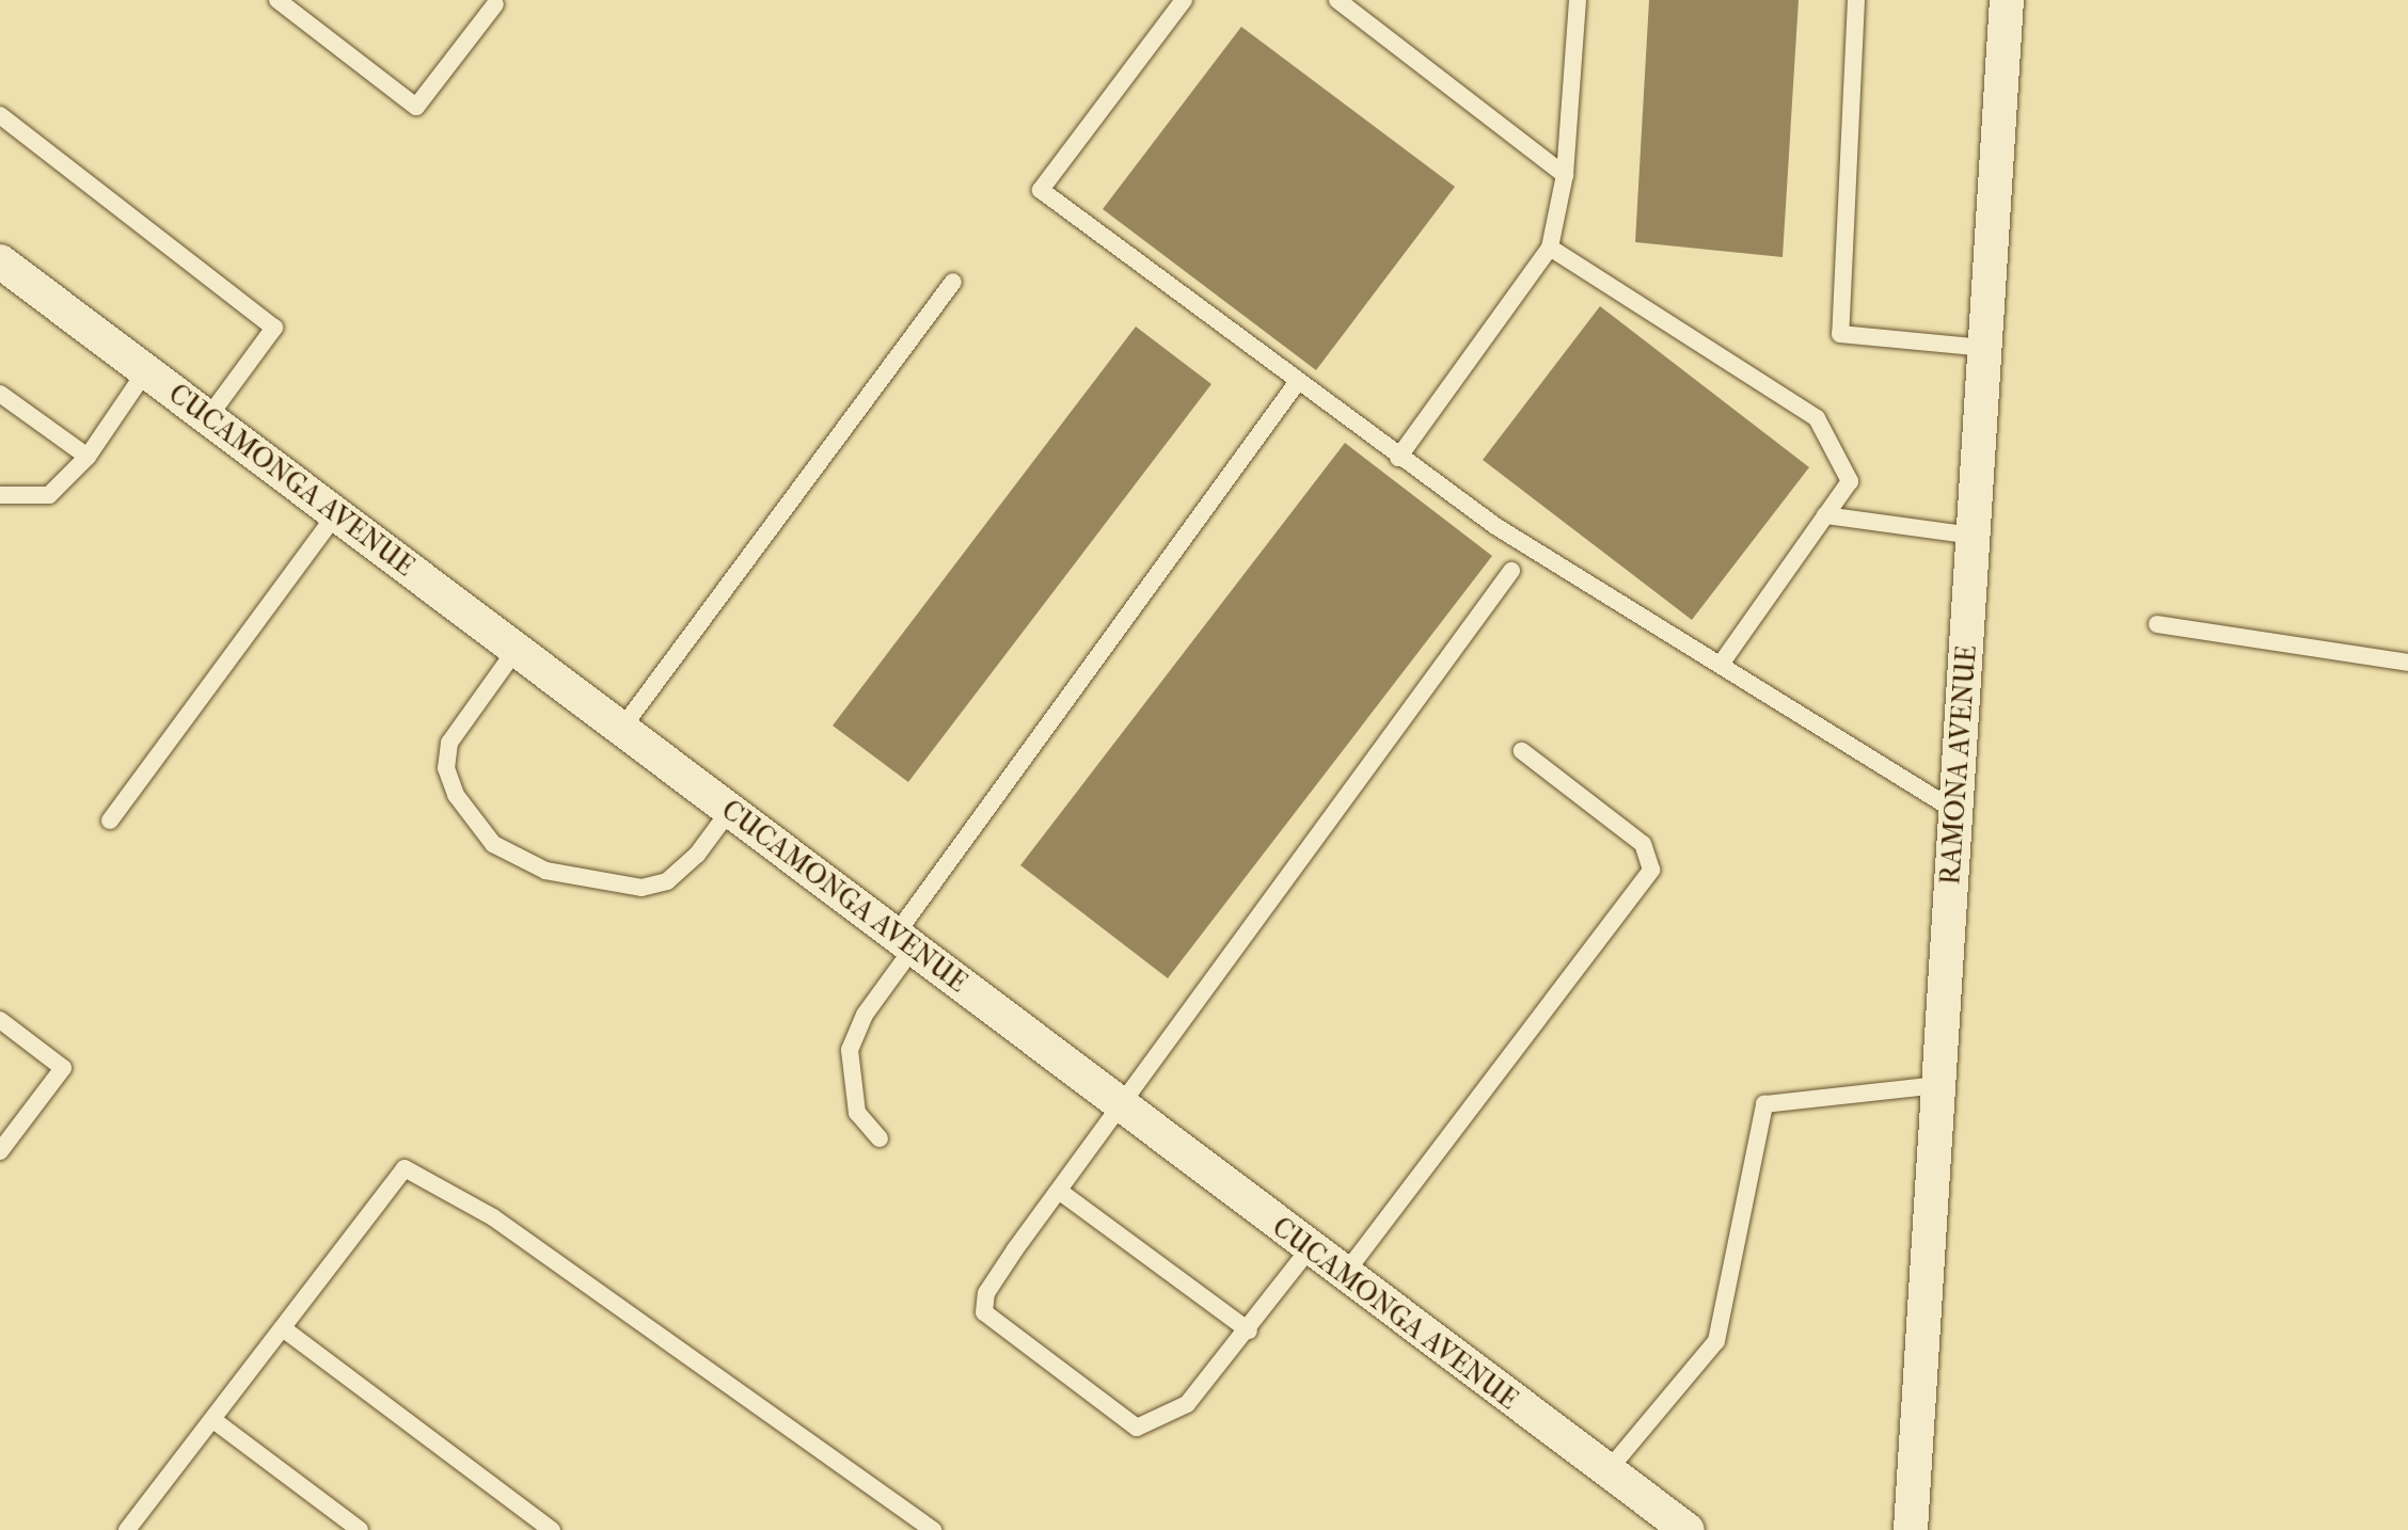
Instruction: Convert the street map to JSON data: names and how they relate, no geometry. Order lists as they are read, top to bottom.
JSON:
{
  "streets": {
    "street": ["CUCAMONGA AVENUE", "RAMONA AVENUE"]
  }
}
